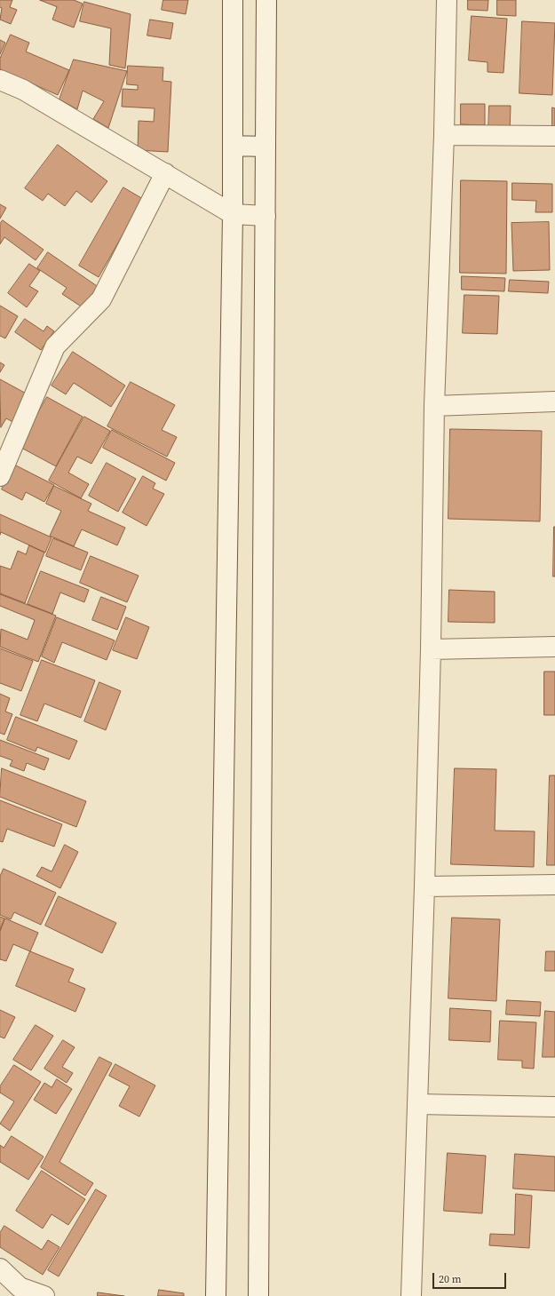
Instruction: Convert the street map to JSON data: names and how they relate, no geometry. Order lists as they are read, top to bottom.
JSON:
{
  "scale_bar": "20 m"
}
